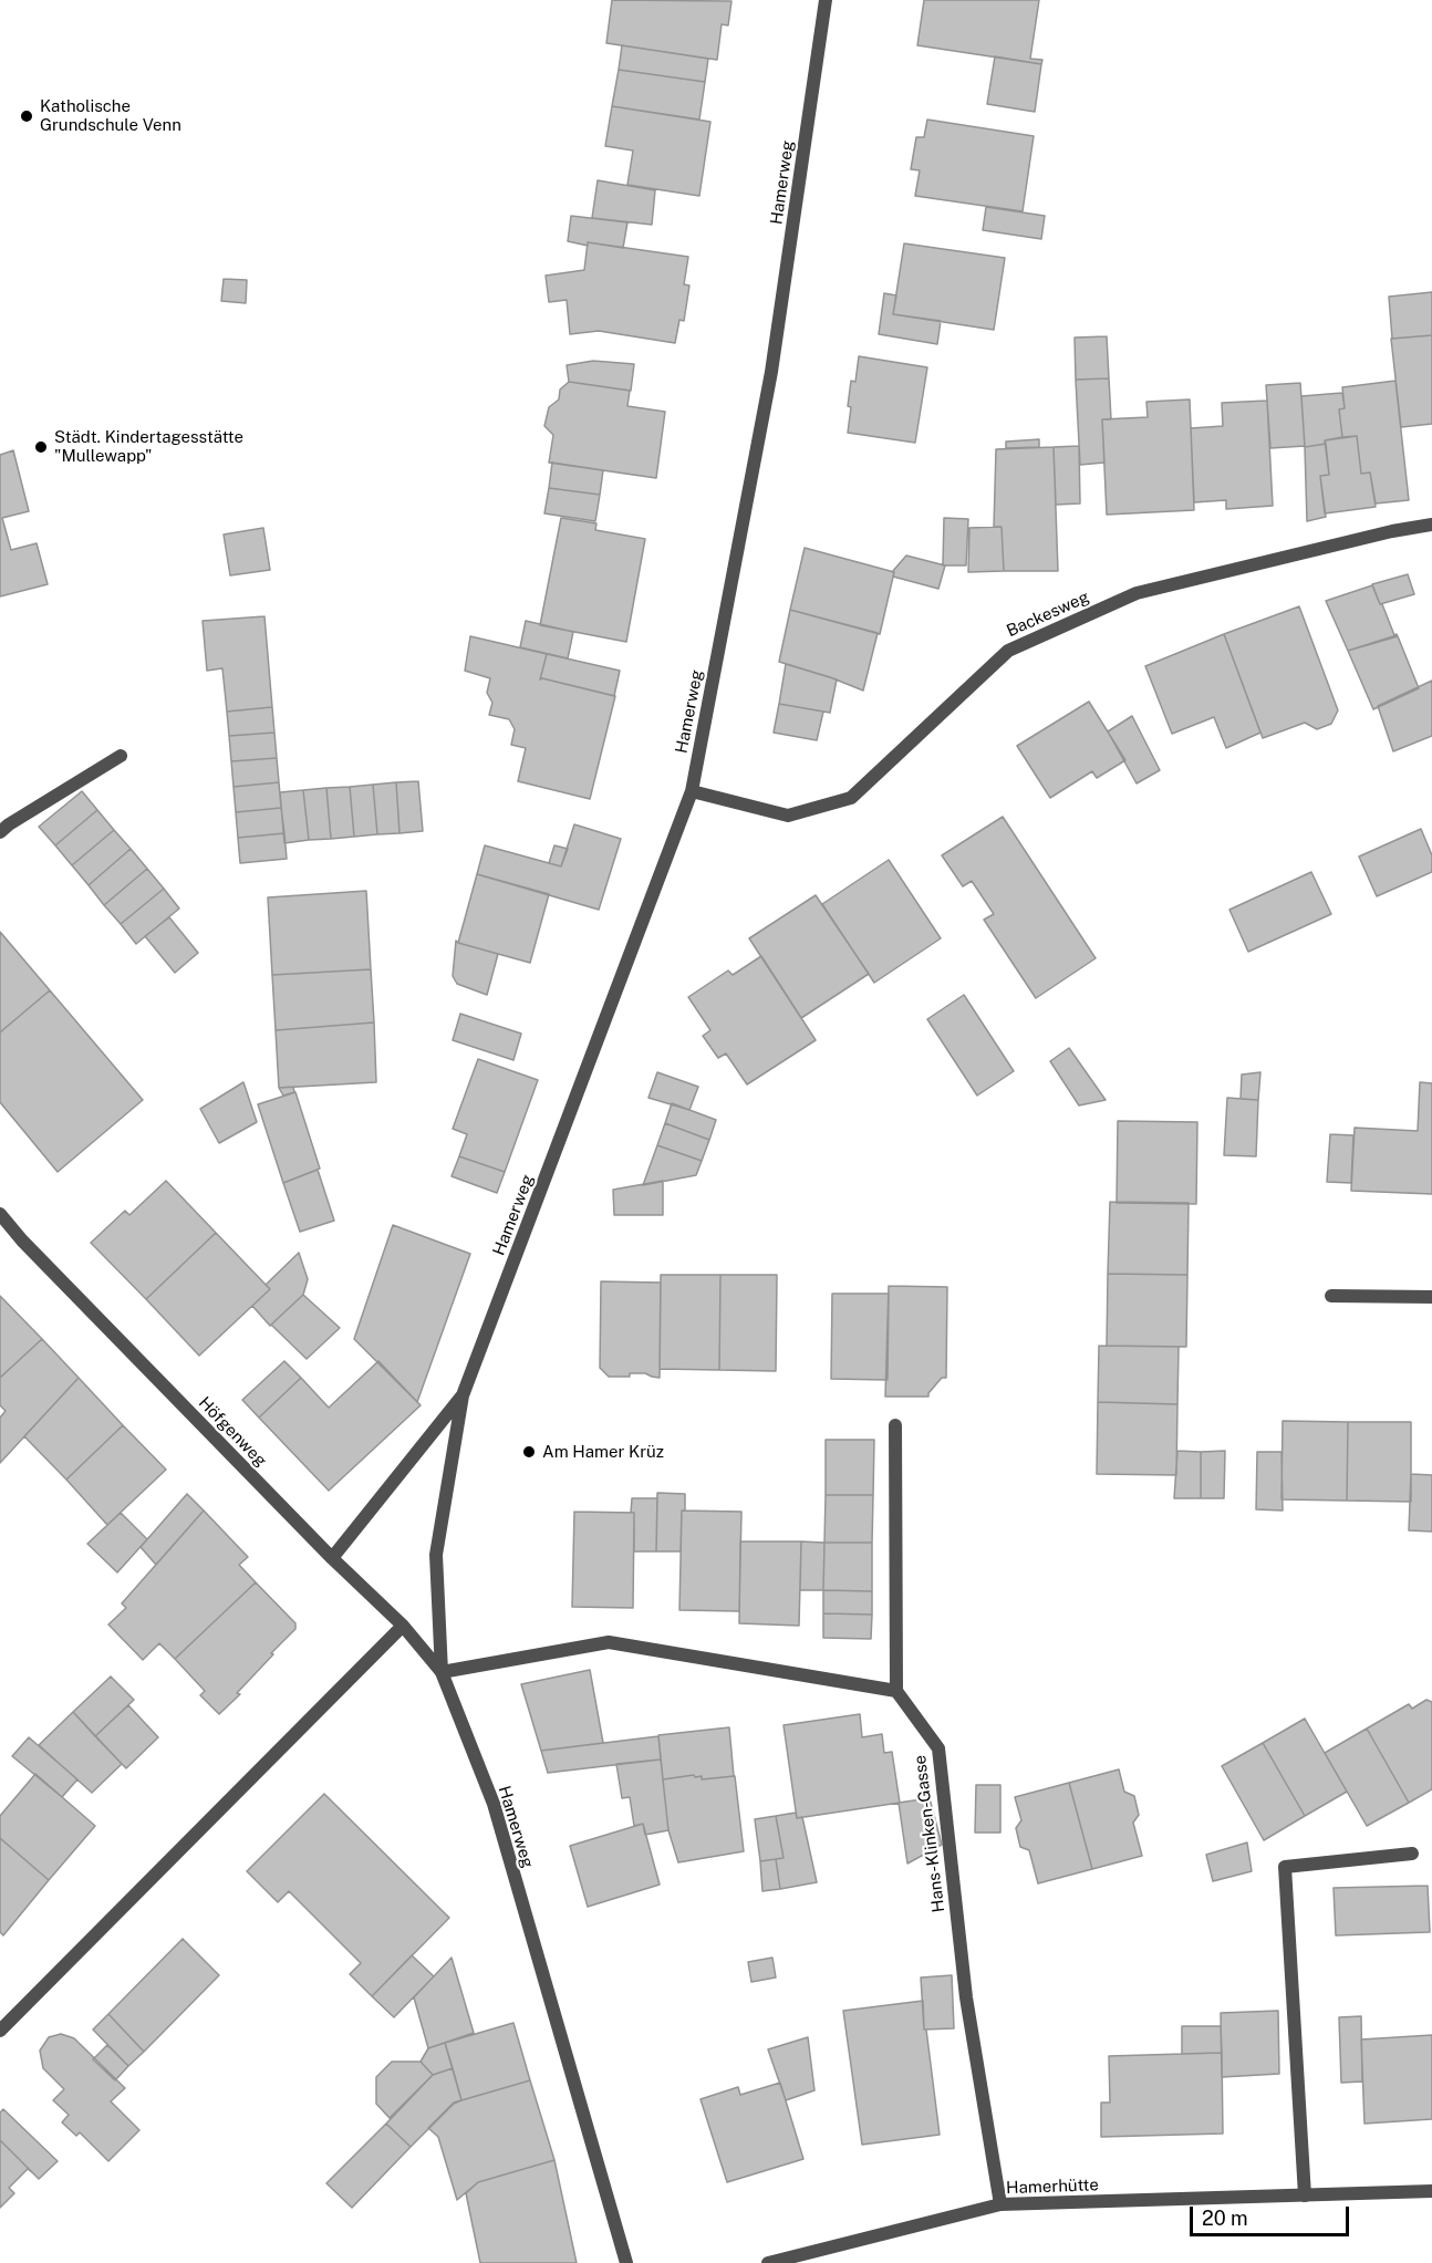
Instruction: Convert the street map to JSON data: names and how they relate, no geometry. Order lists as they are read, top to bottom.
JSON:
{
  "streets": {
    "street": [
      "Hamerweg",
      "Backesweg",
      "Höfgenweg",
      "Hans-Klinken-Gasse",
      "Hamerhütte"
    ]
  },
  "crossings": [
    ["Hamerweg", "Backesweg"],
    ["Hamerweg", "Höfgenweg"],
    ["Hans-Klinken-Gasse", "Hamerhütte"]
  ],
  "places": ["Katholische Grundschule Venn", "Städt. Kindertagesstätte \"Mullewapp\"", "Am Hamer Krüz"],
  "scale_bar": "20 m"
}
